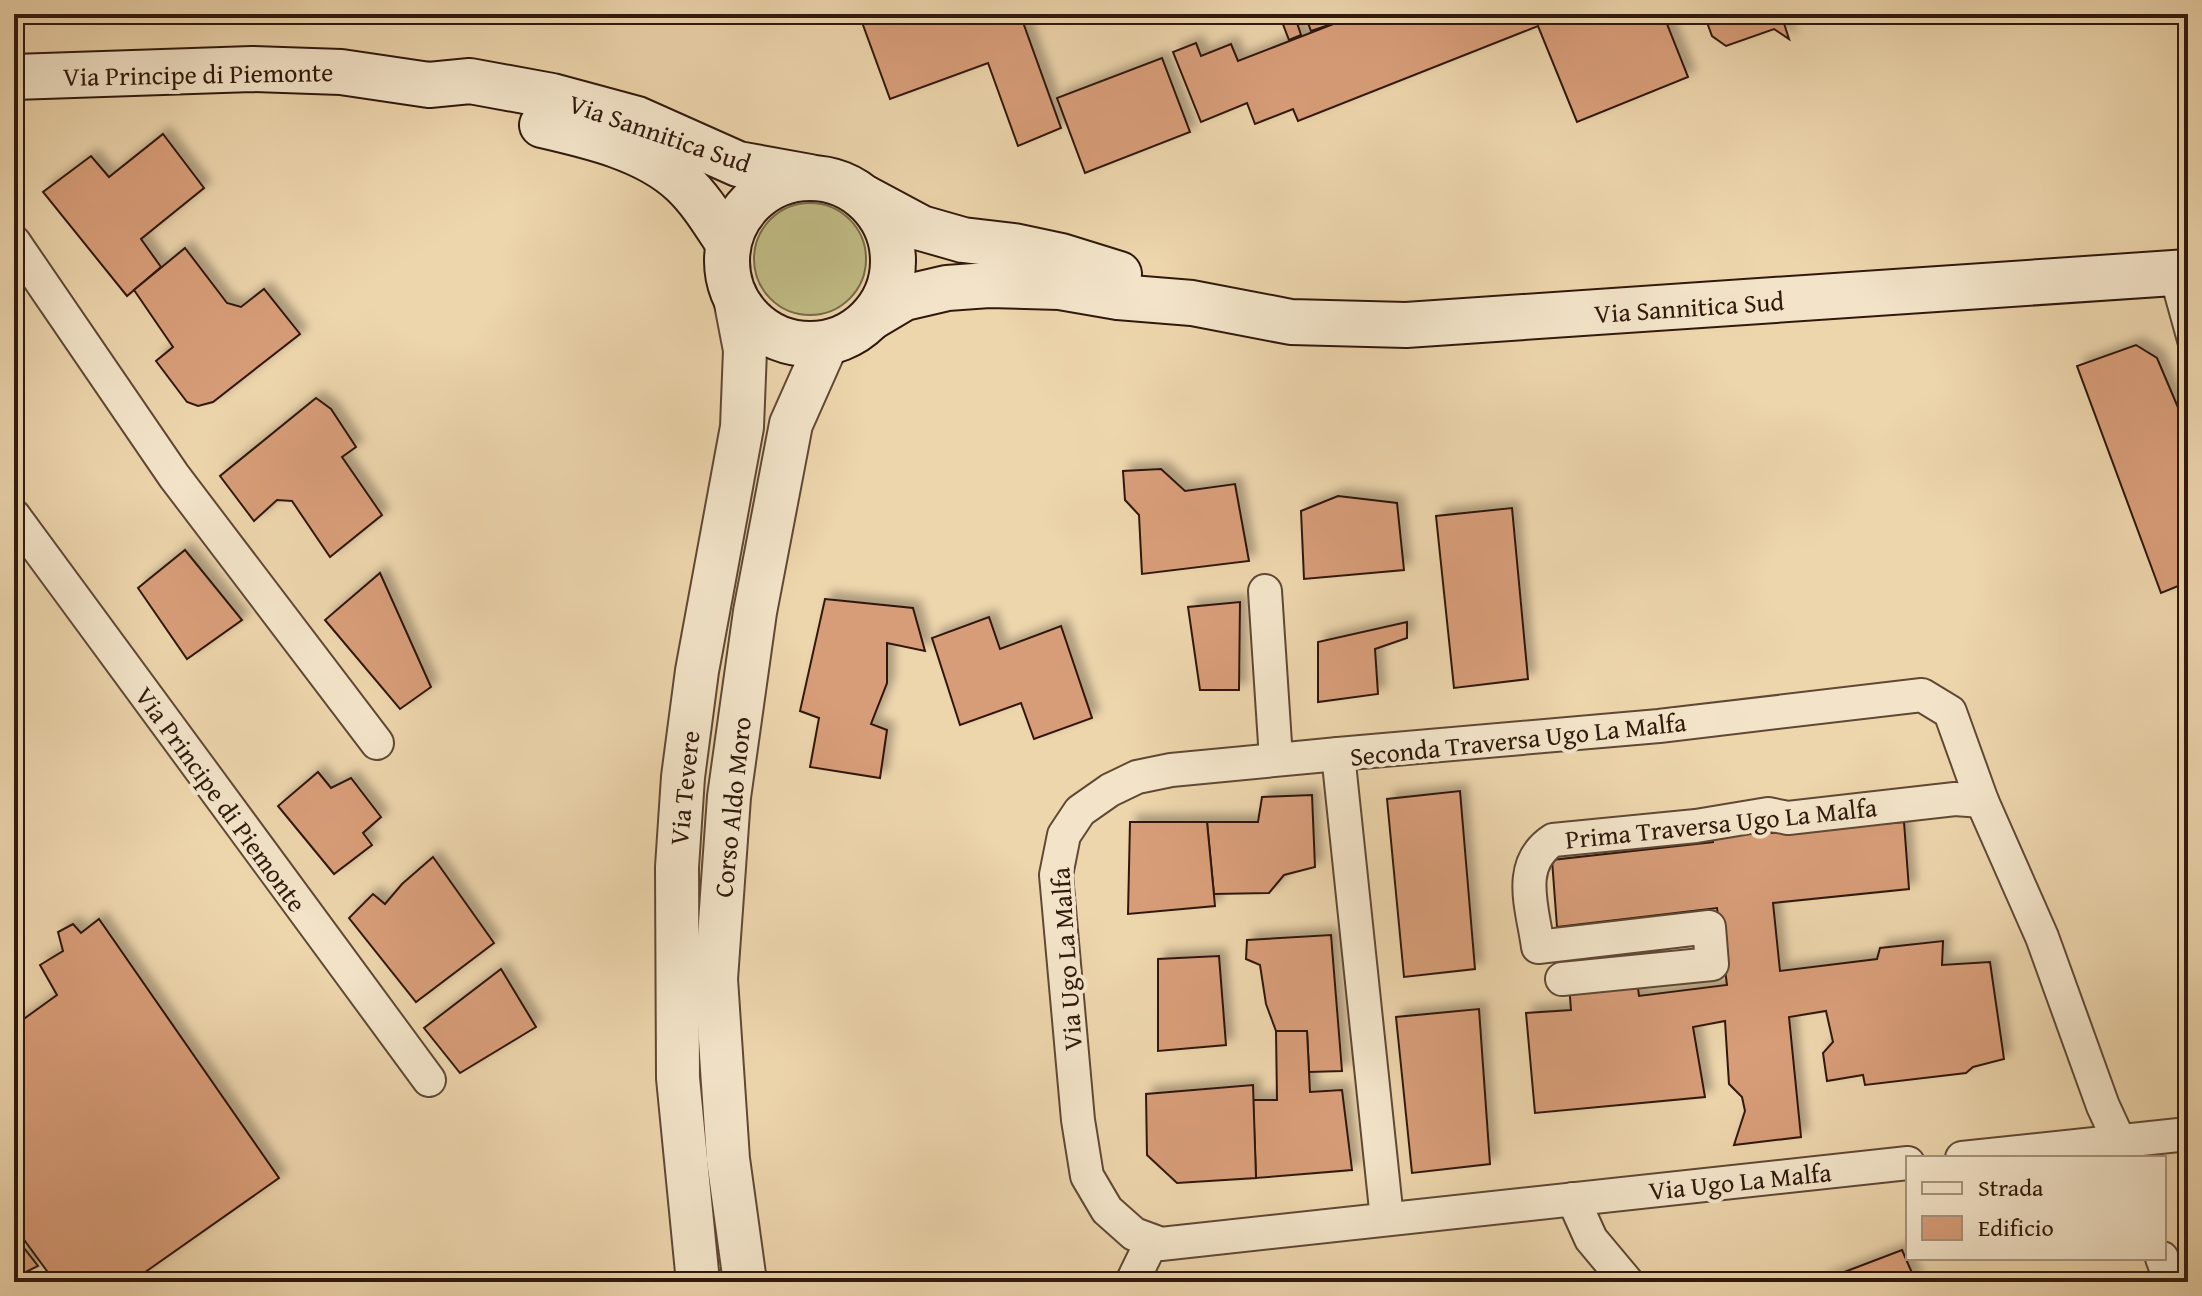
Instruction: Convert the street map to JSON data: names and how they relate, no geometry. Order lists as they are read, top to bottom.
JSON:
{
  "streets": {
    "main road": ["Via Principe di Piemonte", "Via Sannitica Sud"],
    "street": [
      "Seconda Traversa Ugo La Malfa",
      "Via Tevere",
      "Corso Aldo Moro",
      "Prima Traversa Ugo La Malfa",
      "Via Ugo La Malfa"
    ]
  },
  "crossings": [
    ["Via Principe di Piemonte", "Via Sannitica Sud"],
    ["Via Sannitica Sud", "Via Tevere"],
    ["Via Sannitica Sud", "Corso Aldo Moro"],
    ["Seconda Traversa Ugo La Malfa", "Prima Traversa Ugo La Malfa"],
    ["Seconda Traversa Ugo La Malfa", "Via Ugo La Malfa"],
    ["Via Tevere", "Corso Aldo Moro"]
  ],
  "legend": ["Strada", "Edificio"]
}
